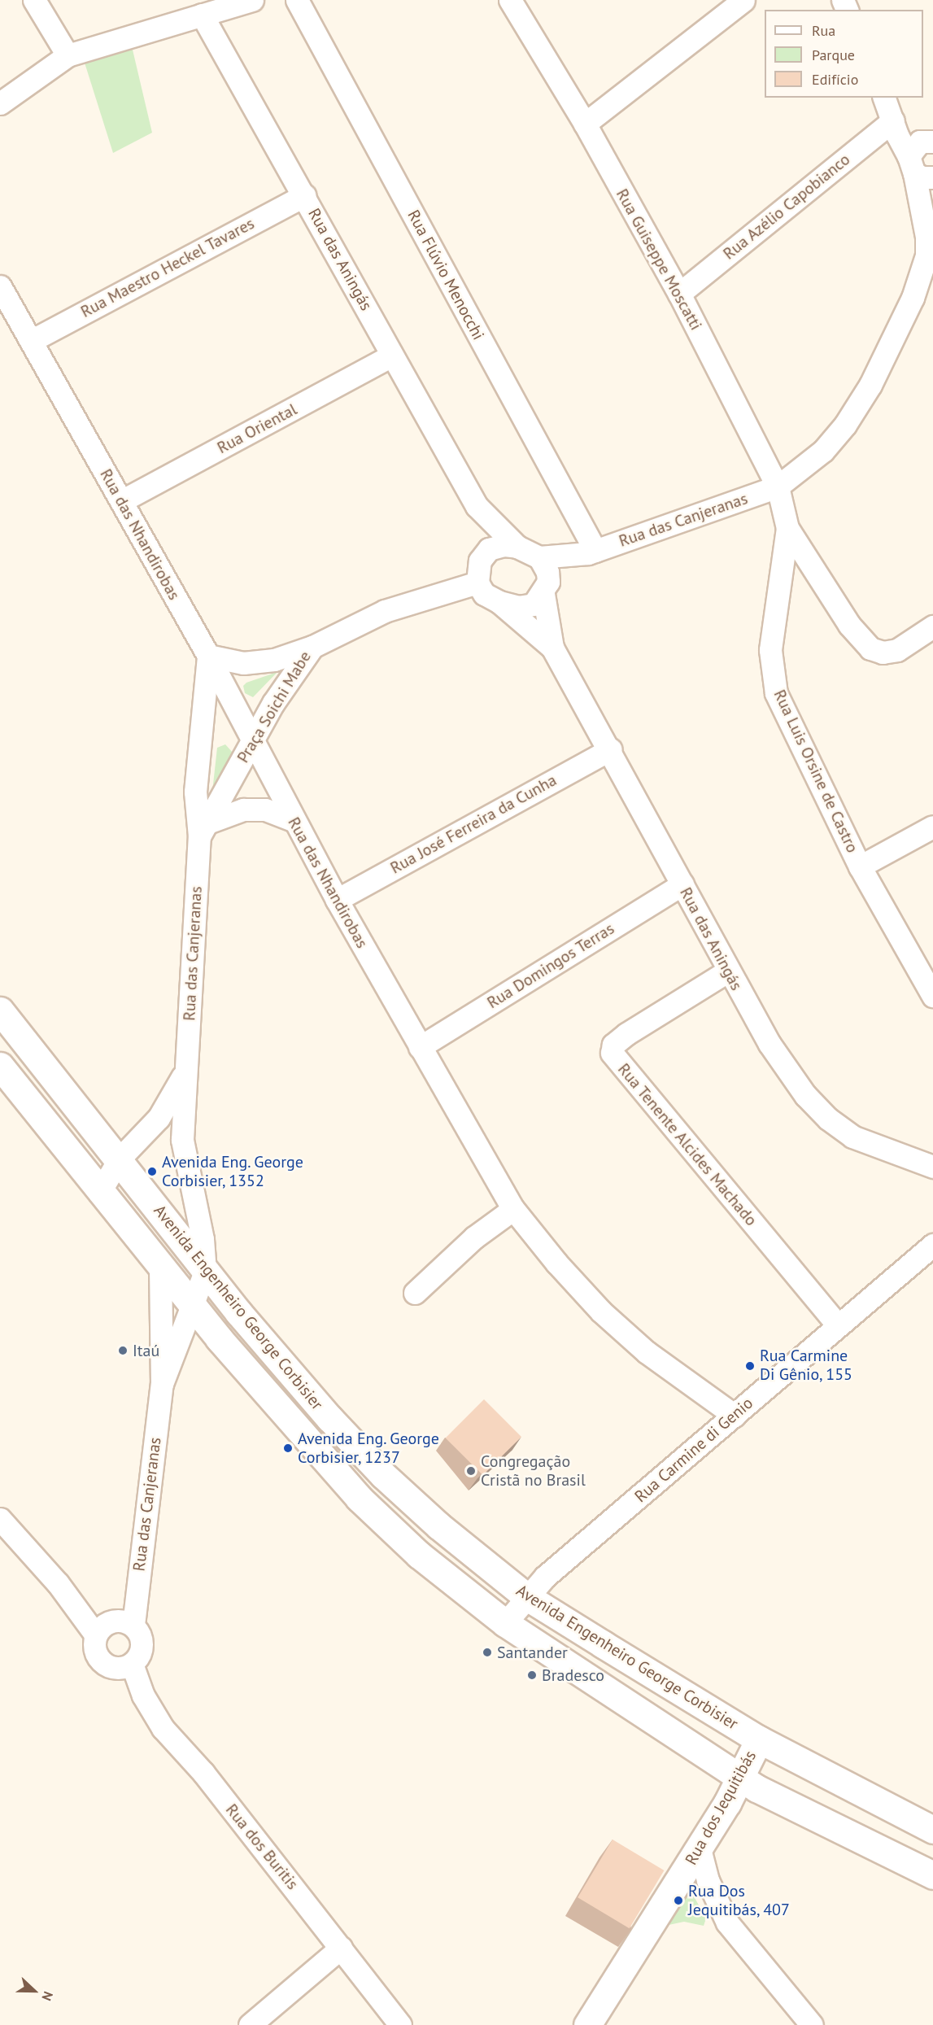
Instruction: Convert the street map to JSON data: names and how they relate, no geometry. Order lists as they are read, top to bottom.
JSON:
{
  "streets": {
    "main road": ["Avenida Engenheiro George Corbisier", "Rua dos Jequitibás"],
    "street": [
      "Rua Azélio Capobianco",
      "Rua das Aningás",
      "Rua Guiseppe Moscatti",
      "Rua Maestro Heckel Tavares",
      "Rua Flúvio Menocchi",
      "Rua Oriental",
      "Rua das Canjeranas",
      "Rua das Nhandirobas",
      "Praça Soichi Mabe",
      "Rua Luis Orsine de Castro",
      "Rua José Ferreira da Cunha",
      "Rua Domingos Terras",
      "Rua Tenente Alcides Machado",
      "Rua Carmine di Genio",
      "Rua dos Buritis"
    ]
  },
  "crossings": [
    ["Rua Azélio Capobianco", "Rua Guiseppe Moscatti"],
    ["Rua das Aningás", "Rua Maestro Heckel Tavares"],
    ["Rua das Aningás", "Rua Oriental"],
    ["Rua das Aningás", "Rua das Canjeranas"],
    ["Rua das Aningás", "Rua José Ferreira da Cunha"],
    ["Rua das Aningás", "Rua Domingos Terras"],
    ["Rua das Aningás", "Rua Tenente Alcides Machado"],
    ["Rua Guiseppe Moscatti", "Rua das Canjeranas"],
    ["Rua Guiseppe Moscatti", "Rua Luis Orsine de Castro"],
    ["Rua Maestro Heckel Tavares", "Rua das Nhandirobas"],
    ["Rua Flúvio Menocchi", "Rua das Canjeranas"],
    ["Rua Oriental", "Rua das Nhandirobas"],
    ["Rua das Canjeranas", "Praça Soichi Mabe"],
    ["Rua das Canjeranas", "Avenida Engenheiro George Corbisier"],
    ["Rua das Canjeranas", "Rua dos Buritis"],
    ["Rua das Nhandirobas", "Praça Soichi Mabe"],
    ["Rua das Nhandirobas", "Rua José Ferreira da Cunha"],
    ["Rua das Nhandirobas", "Rua Domingos Terras"],
    ["Rua das Nhandirobas", "Rua Carmine di Genio"],
    ["Rua Tenente Alcides Machado", "Rua Carmine di Genio"],
    ["Avenida Engenheiro George Corbisier", "Rua Carmine di Genio"],
    ["Avenida Engenheiro George Corbisier", "Rua dos Jequitibás"]
  ],
  "places": [
    "Avenida Eng. George Corbisier, 1352",
    "Itaú",
    "Rua Carmine Di Gênio, 155",
    "Avenida Eng. George Corbisier, 1237",
    "Congregação Cristã no Brasil",
    "Santander",
    "Bradesco",
    "Rua Dos Jequitibás, 407"
  ],
  "legend": ["Rua", "Parque", "Edifício"],
  "north": "right"
}
